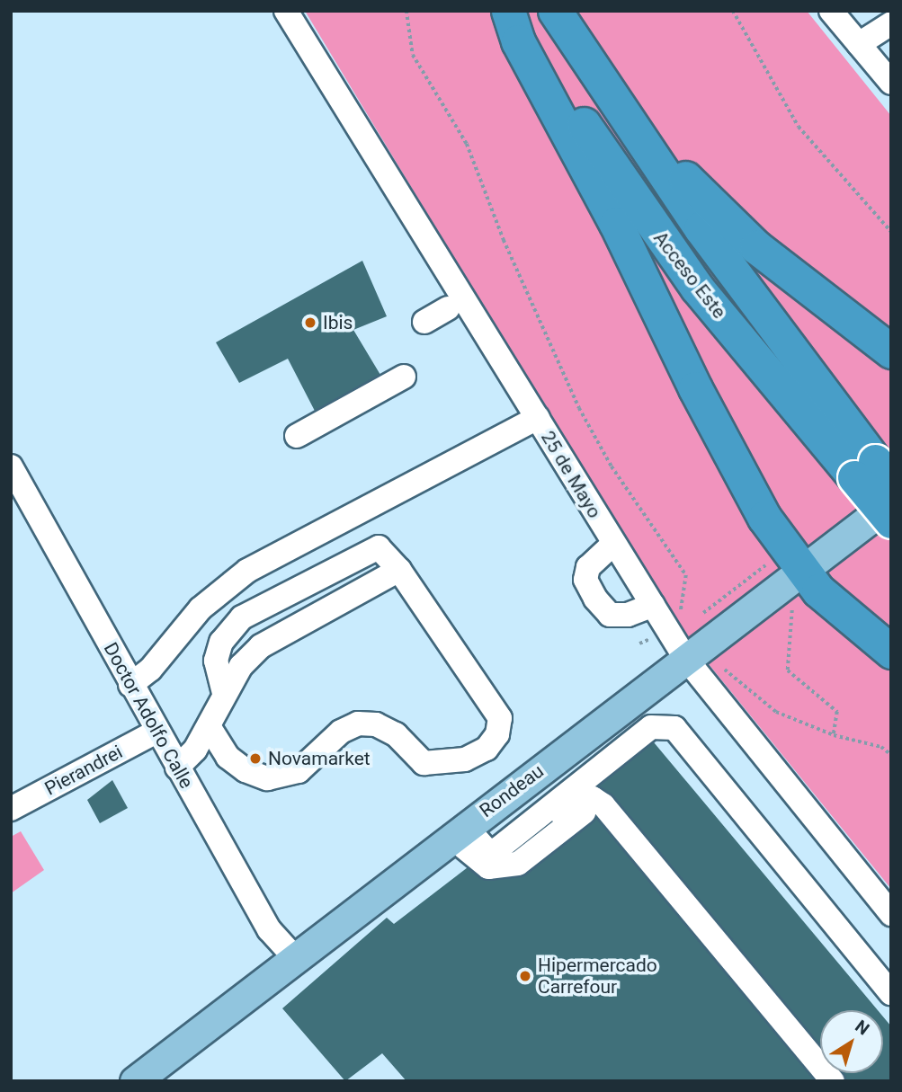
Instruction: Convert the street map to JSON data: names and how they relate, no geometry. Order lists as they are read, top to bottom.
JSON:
{
  "streets": {
    "highway": ["Acceso Este"],
    "main road": ["Rondeau"],
    "street": ["25 de Mayo", "Doctor Adolfo Calle", "Pierandrei"]
  },
  "crossings": [
    ["25 de Mayo", "Rondeau"],
    ["Doctor Adolfo Calle", "Pierandrei"],
    ["Doctor Adolfo Calle", "Rondeau"]
  ],
  "places": ["Ibis", "Novamarket", "Hipermercado Carrefour"],
  "north": "top right"
}
